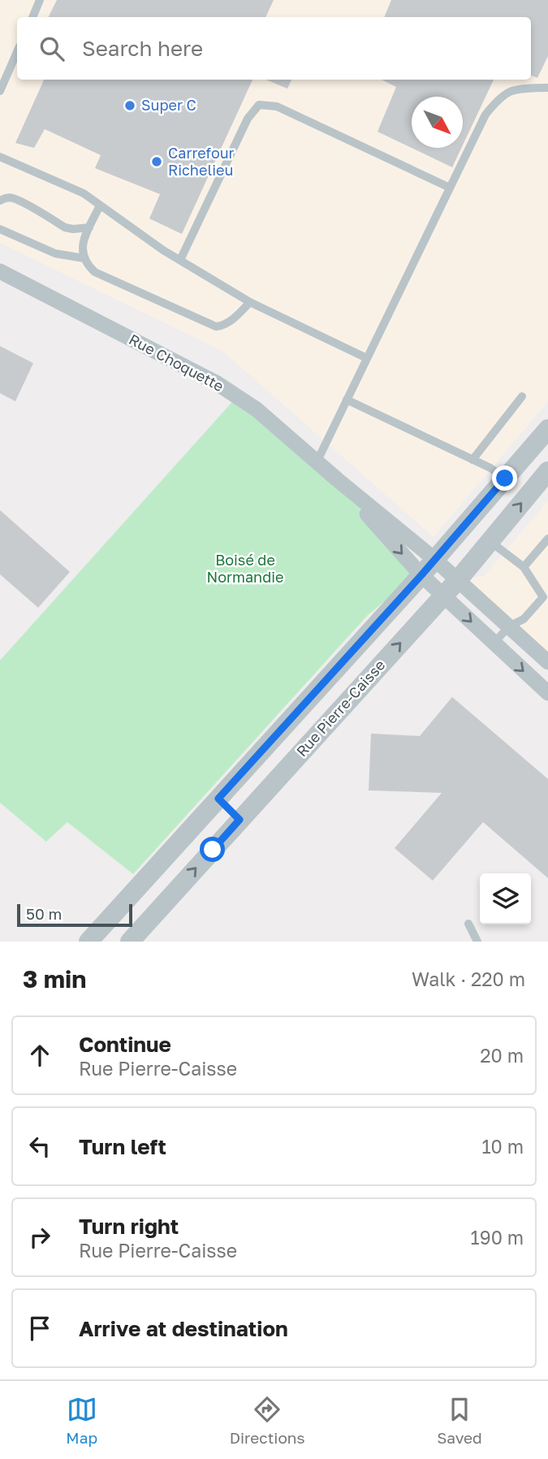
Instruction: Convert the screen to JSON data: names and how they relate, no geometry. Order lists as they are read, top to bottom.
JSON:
{
  "streets": {
    "street": ["Rue Choquette", "Rue Pierre-Caisse"]
  },
  "crossings": [
    ["Rue Choquette", "Rue Pierre-Caisse"]
  ],
  "parks": ["Boisé de Normandie"],
  "places": ["Super C", "Carrefour Richelieu"],
  "scale_bar": "50 m",
  "north": "bottom right",
  "page": {
    "search": "Search here",
    "scale": "50 m",
    "heading": ["3 min", "Walk · 220 m"],
    "list": [
      ["Continue", "Rue Pierre-Caisse", "20 m"],
      ["Turn left", "10 m"],
      ["Turn right", "Rue Pierre-Caisse", "190 m"],
      "Arrive at destination"
    ],
    "nav": ["Map", "Directions", "Saved"]
  }
}
